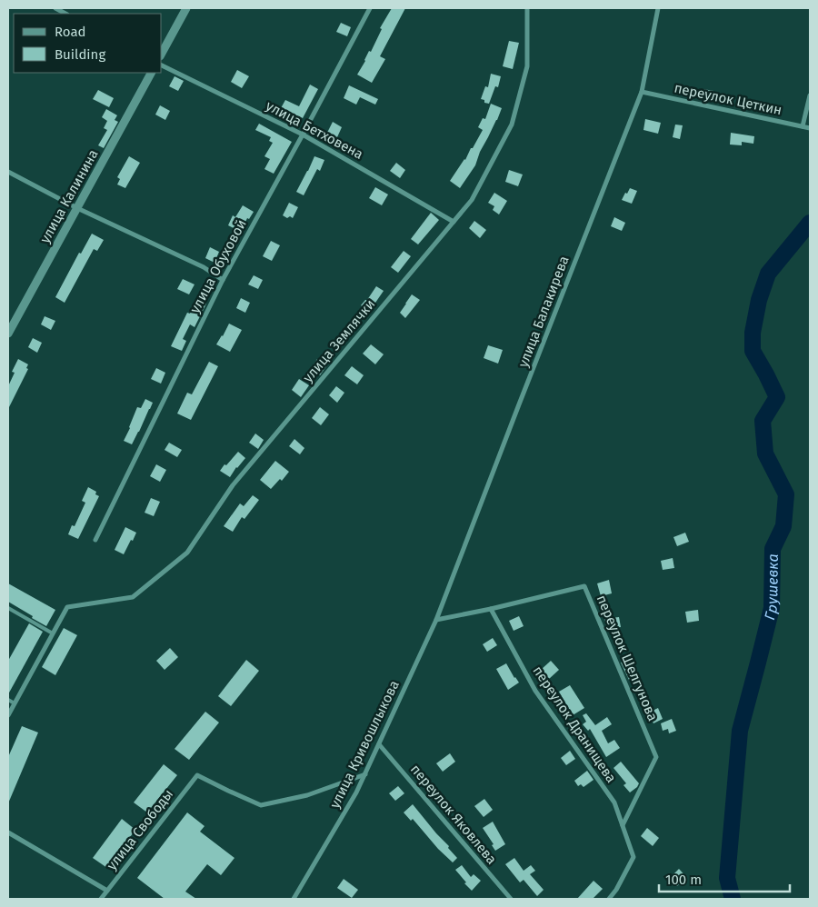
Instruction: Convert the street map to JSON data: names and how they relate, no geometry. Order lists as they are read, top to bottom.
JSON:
{
  "streets": {
    "street": [
      "переулок Цеткин",
      "улица Бетховена",
      "улица Калинина",
      "улица Обуховой",
      "улица Балакирева",
      "улица Землячки",
      "переулок Шелгунова",
      "переулок Дранищева",
      "улица Кривошлыкова",
      "переулок Яковлева",
      "улица Свободы"
    ]
  },
  "crossings": [
    ["переулок Цеткин", "улица Балакирева"],
    ["улица Бетховена", "улица Обуховой"],
    ["улица Бетховена", "улица Землячки"],
    ["улица Балакирева", "улица Кривошлыкова"],
    ["переулок Шелгунова", "переулок Дранищева"],
    ["улица Кривошлыкова", "переулок Яковлева"],
    ["улица Кривошлыкова", "улица Свободы"]
  ],
  "water": ["Грушевка"],
  "legend": ["Road", "Building"],
  "scale_bar": "100 m"
}
